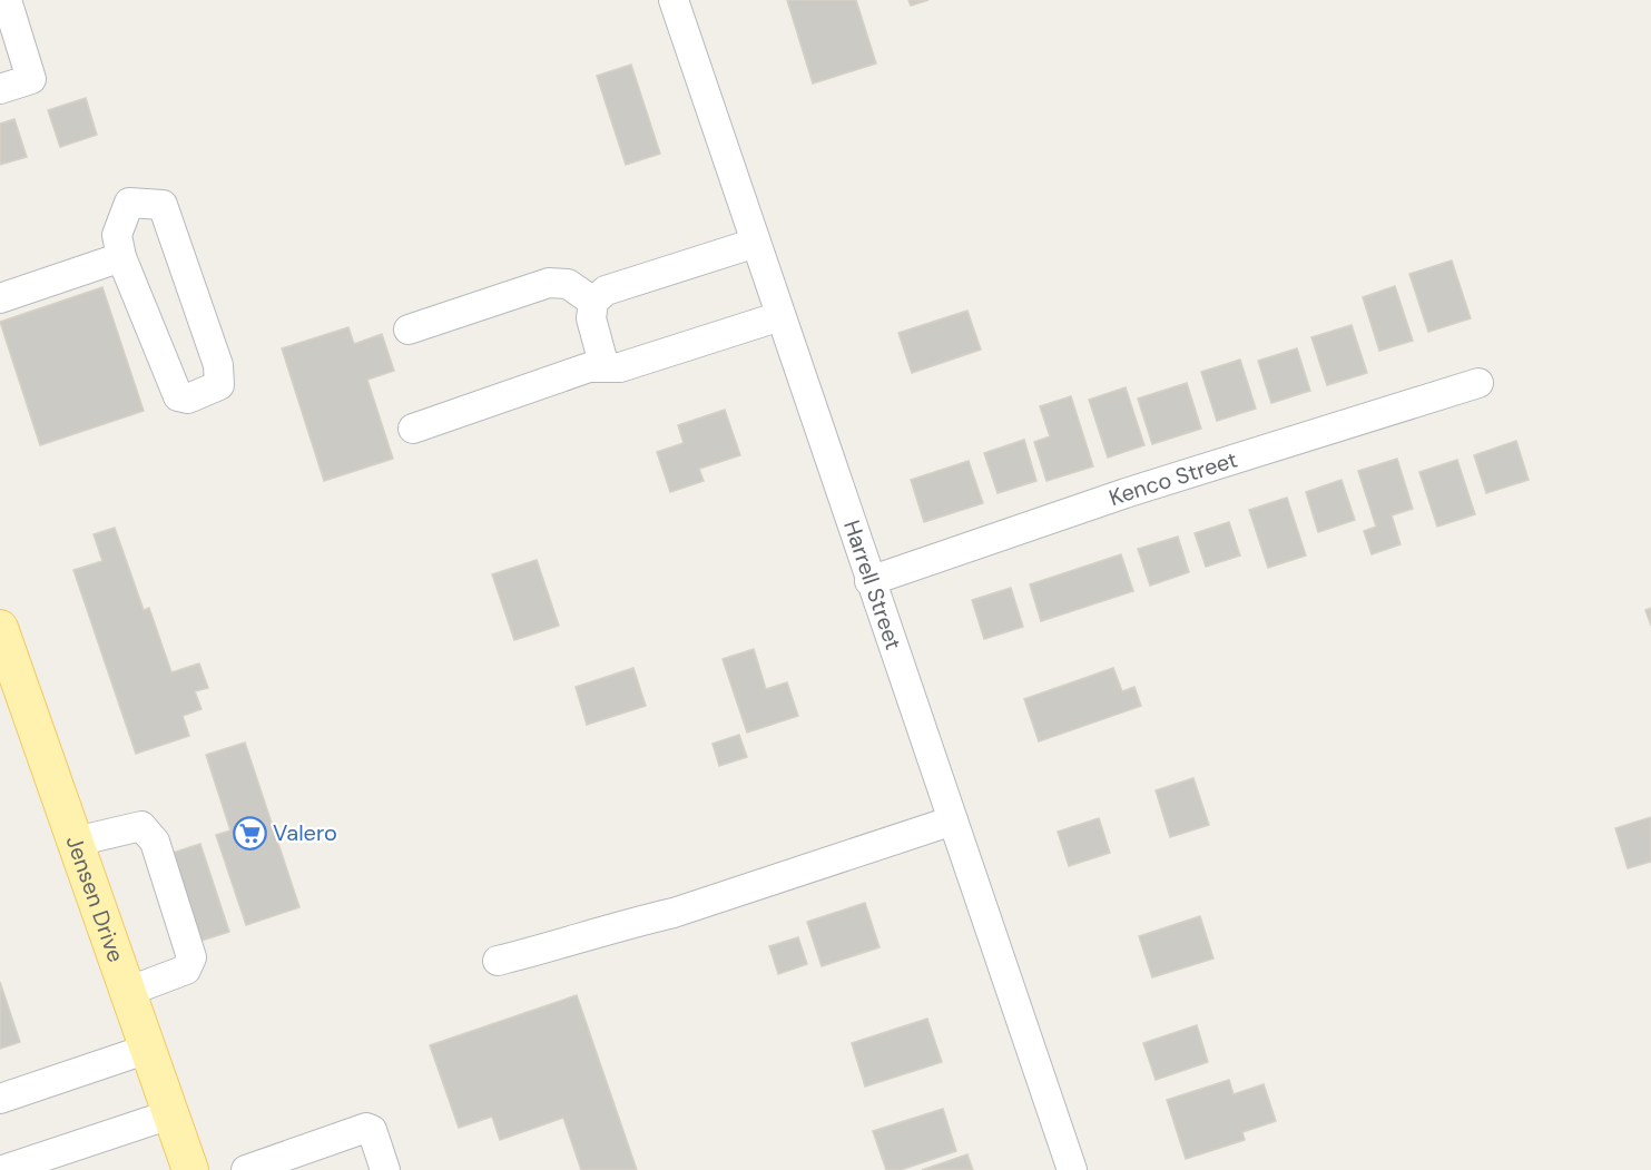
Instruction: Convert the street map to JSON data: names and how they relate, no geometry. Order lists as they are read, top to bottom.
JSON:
{
  "streets": {
    "main road": ["Jensen Drive"],
    "street": ["Kenco Street", "Harrell Street"]
  },
  "crossings": [
    ["Kenco Street", "Harrell Street"]
  ],
  "places": {
    "supermarket": ["Valero"]
  }
}
